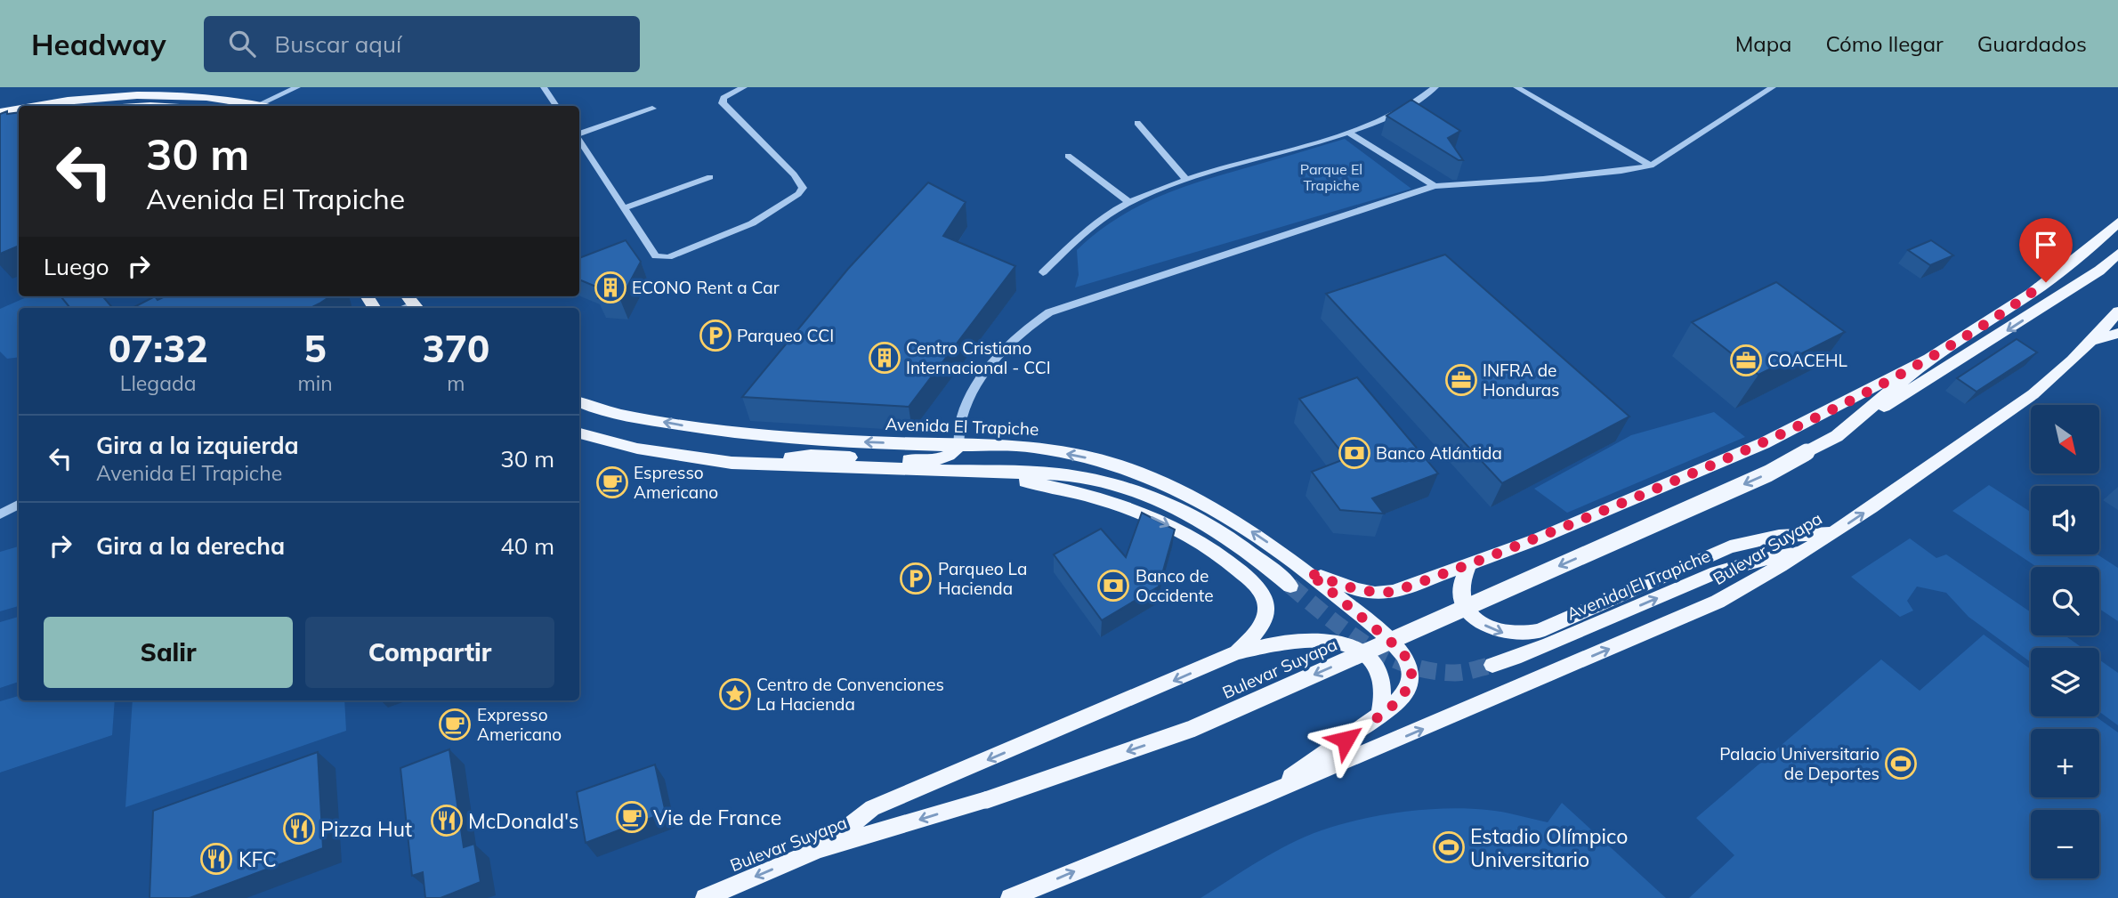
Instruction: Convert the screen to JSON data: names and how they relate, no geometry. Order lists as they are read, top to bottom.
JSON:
{
  "streets": {
    "main road": ["Avenida El Trapiche", "Bulevar Suyapa"]
  },
  "crossings": [
    ["Avenida El Trapiche", "Bulevar Suyapa"]
  ],
  "parks": ["Parque El Trapiche"],
  "places": {
    "building": ["ECONO Rent a Car", "Centro Cristiano Internacional - CCI"],
    "parking": ["Parqueo CCI", "Parqueo La Hacienda"],
    "office": ["COACEHL", "INFRA de Honduras"],
    "bank": ["Banco Atlántida", "Banco de Occidente"],
    "cafe": ["Espresso Americano", "Expresso Americano", "Vie de France"],
    "place": ["Centro de Convenciones La Hacienda"],
    "sports": ["Palacio Universitario de Deportes", "Estadio Olímpico Universitario"],
    "restaurant": ["McDonald's", "Pizza Hut", "KFC"]
  },
  "north": "bottom right",
  "page": {
    "header": "Headway",
    "search": "Buscar aquí",
    "nav": ["Mapa", "Cómo llegar", "Guardados"],
    "turn": ["30 m", "Avenida El Trapiche"],
    "then": "Luego",
    "eta": [
      "07:32",
      "Llegada",
      "5",
      "min",
      "370",
      "m"
    ],
    "map_buttons": ["+", "−"],
    "list": [
      {
        "name": "Gira a la izquierda",
        "note": "Avenida El Trapiche",
        "value": "30 m"
      },
      {
        "name": "Gira a la derecha",
        "value": "40 m"
      }
    ],
    "buttons": ["Salir", "Compartir"]
  }
}
